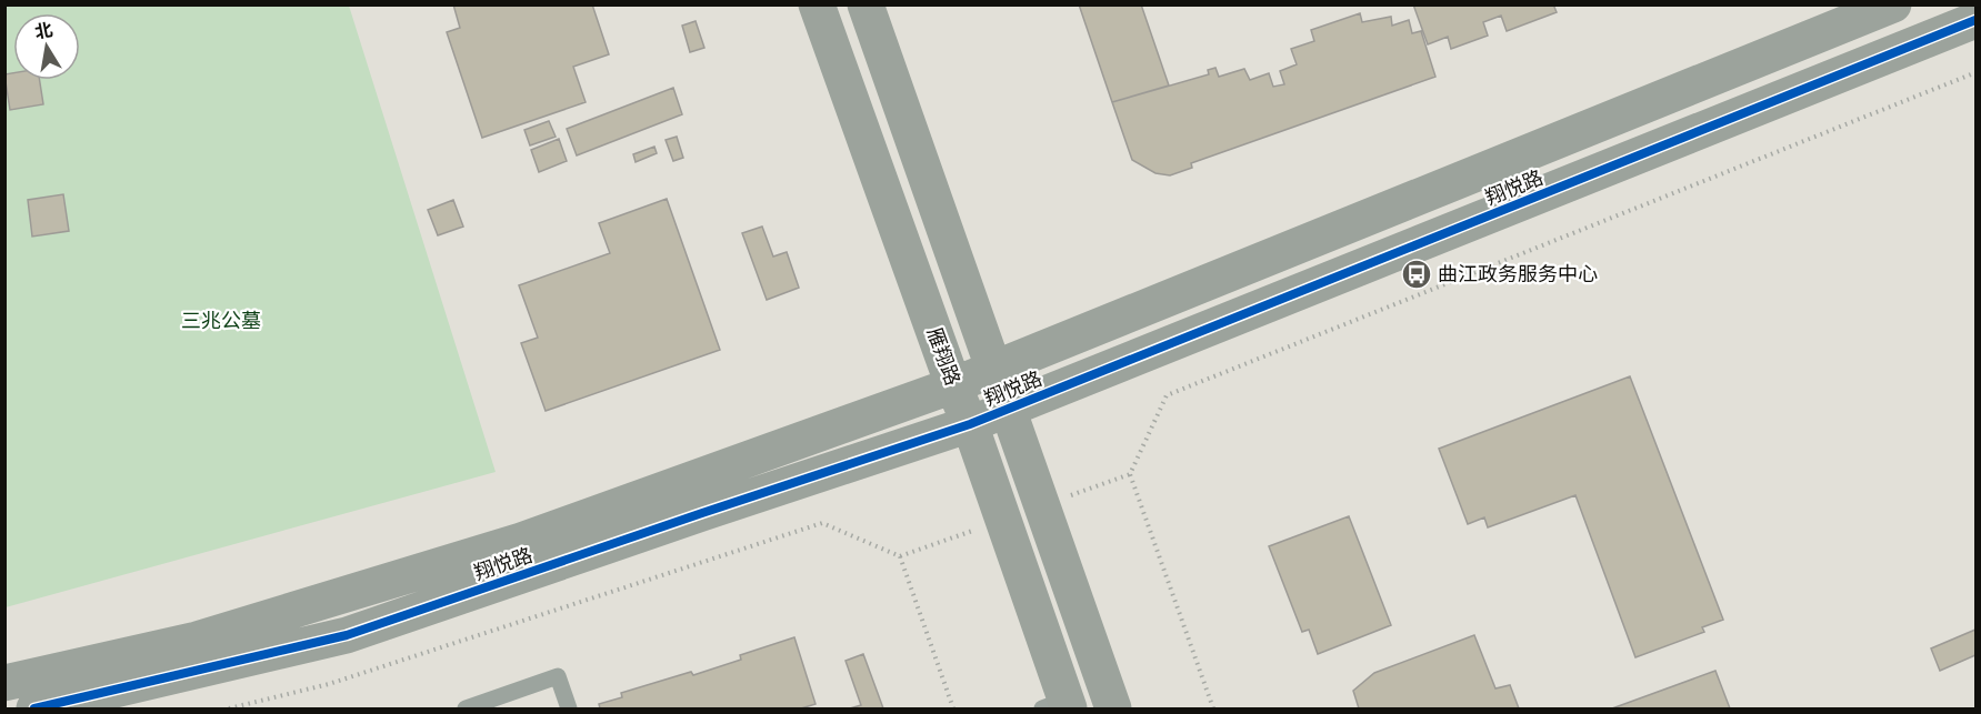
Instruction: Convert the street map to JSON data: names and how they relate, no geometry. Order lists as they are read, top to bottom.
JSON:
{
  "streets": {
    "street": ["翔悦路", "雁翔路"]
  },
  "crossings": [
    ["翔悦路", "雁翔路"]
  ],
  "parks": ["三兆公墓"],
  "places": {
    "bus stop": ["曲江政务服务中心"]
  },
  "north": "top"
}
